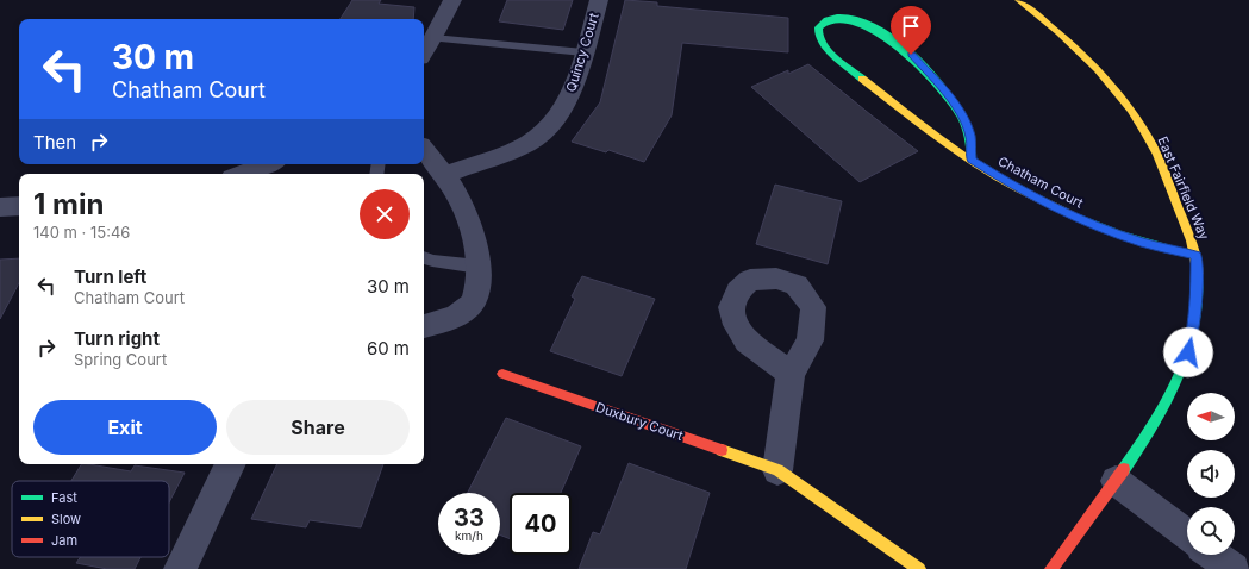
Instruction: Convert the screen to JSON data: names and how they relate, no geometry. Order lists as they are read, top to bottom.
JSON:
{
  "streets": {
    "street": [
      "Quincy Court",
      "Chatham Court",
      "East Fairfield Way",
      "Duxbury Court"
    ]
  },
  "crossings": [
    ["Chatham Court", "East Fairfield Way"]
  ],
  "legend": ["Fast", "Slow", "Jam"],
  "north": "left",
  "page": {
    "turn": ["30 m", "Chatham Court"],
    "then": "Then",
    "heading": ["1 min", "140 m · 15:46"],
    "list": [
      {
        "name": "Turn left",
        "note": "Chatham Court",
        "value": "30 m"
      },
      {
        "name": "Turn right",
        "note": "Spring Court",
        "value": "60 m"
      }
    ],
    "buttons": ["Exit", "Share"],
    "speed": "33 km/h",
    "limit": "40"
  }
}
